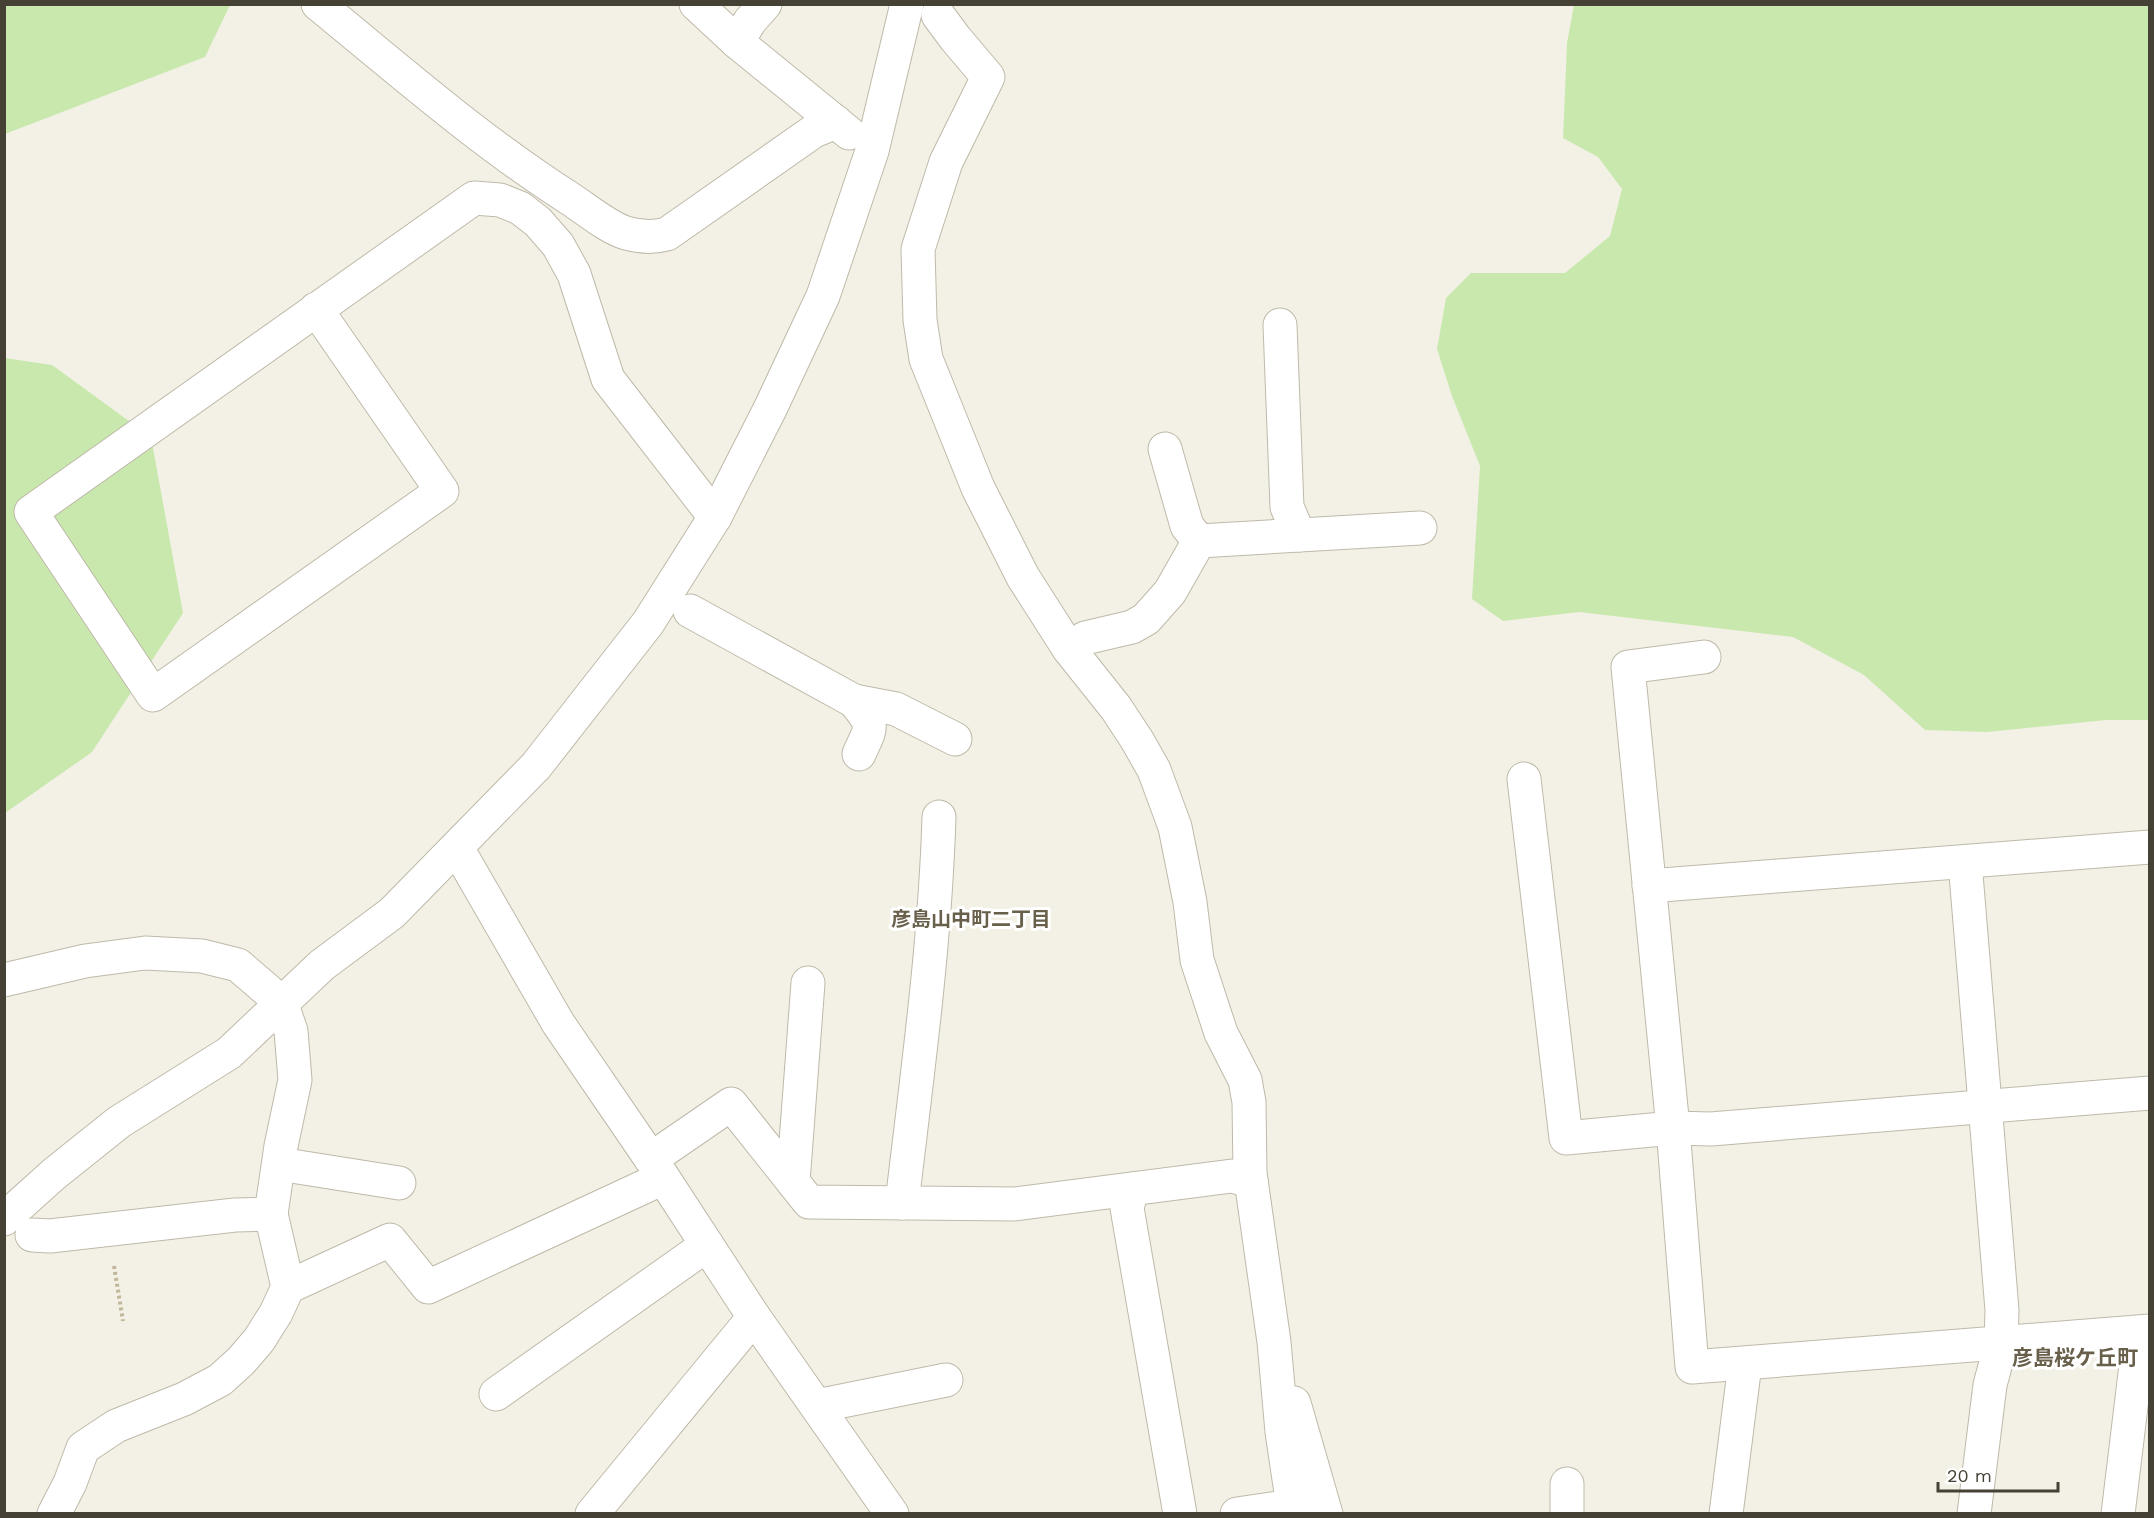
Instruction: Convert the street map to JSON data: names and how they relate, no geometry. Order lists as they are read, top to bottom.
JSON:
{
  "districts": ["彦島山中町二丁目", "彦島桜ケ丘町"],
  "scale_bar": "20 m"
}
